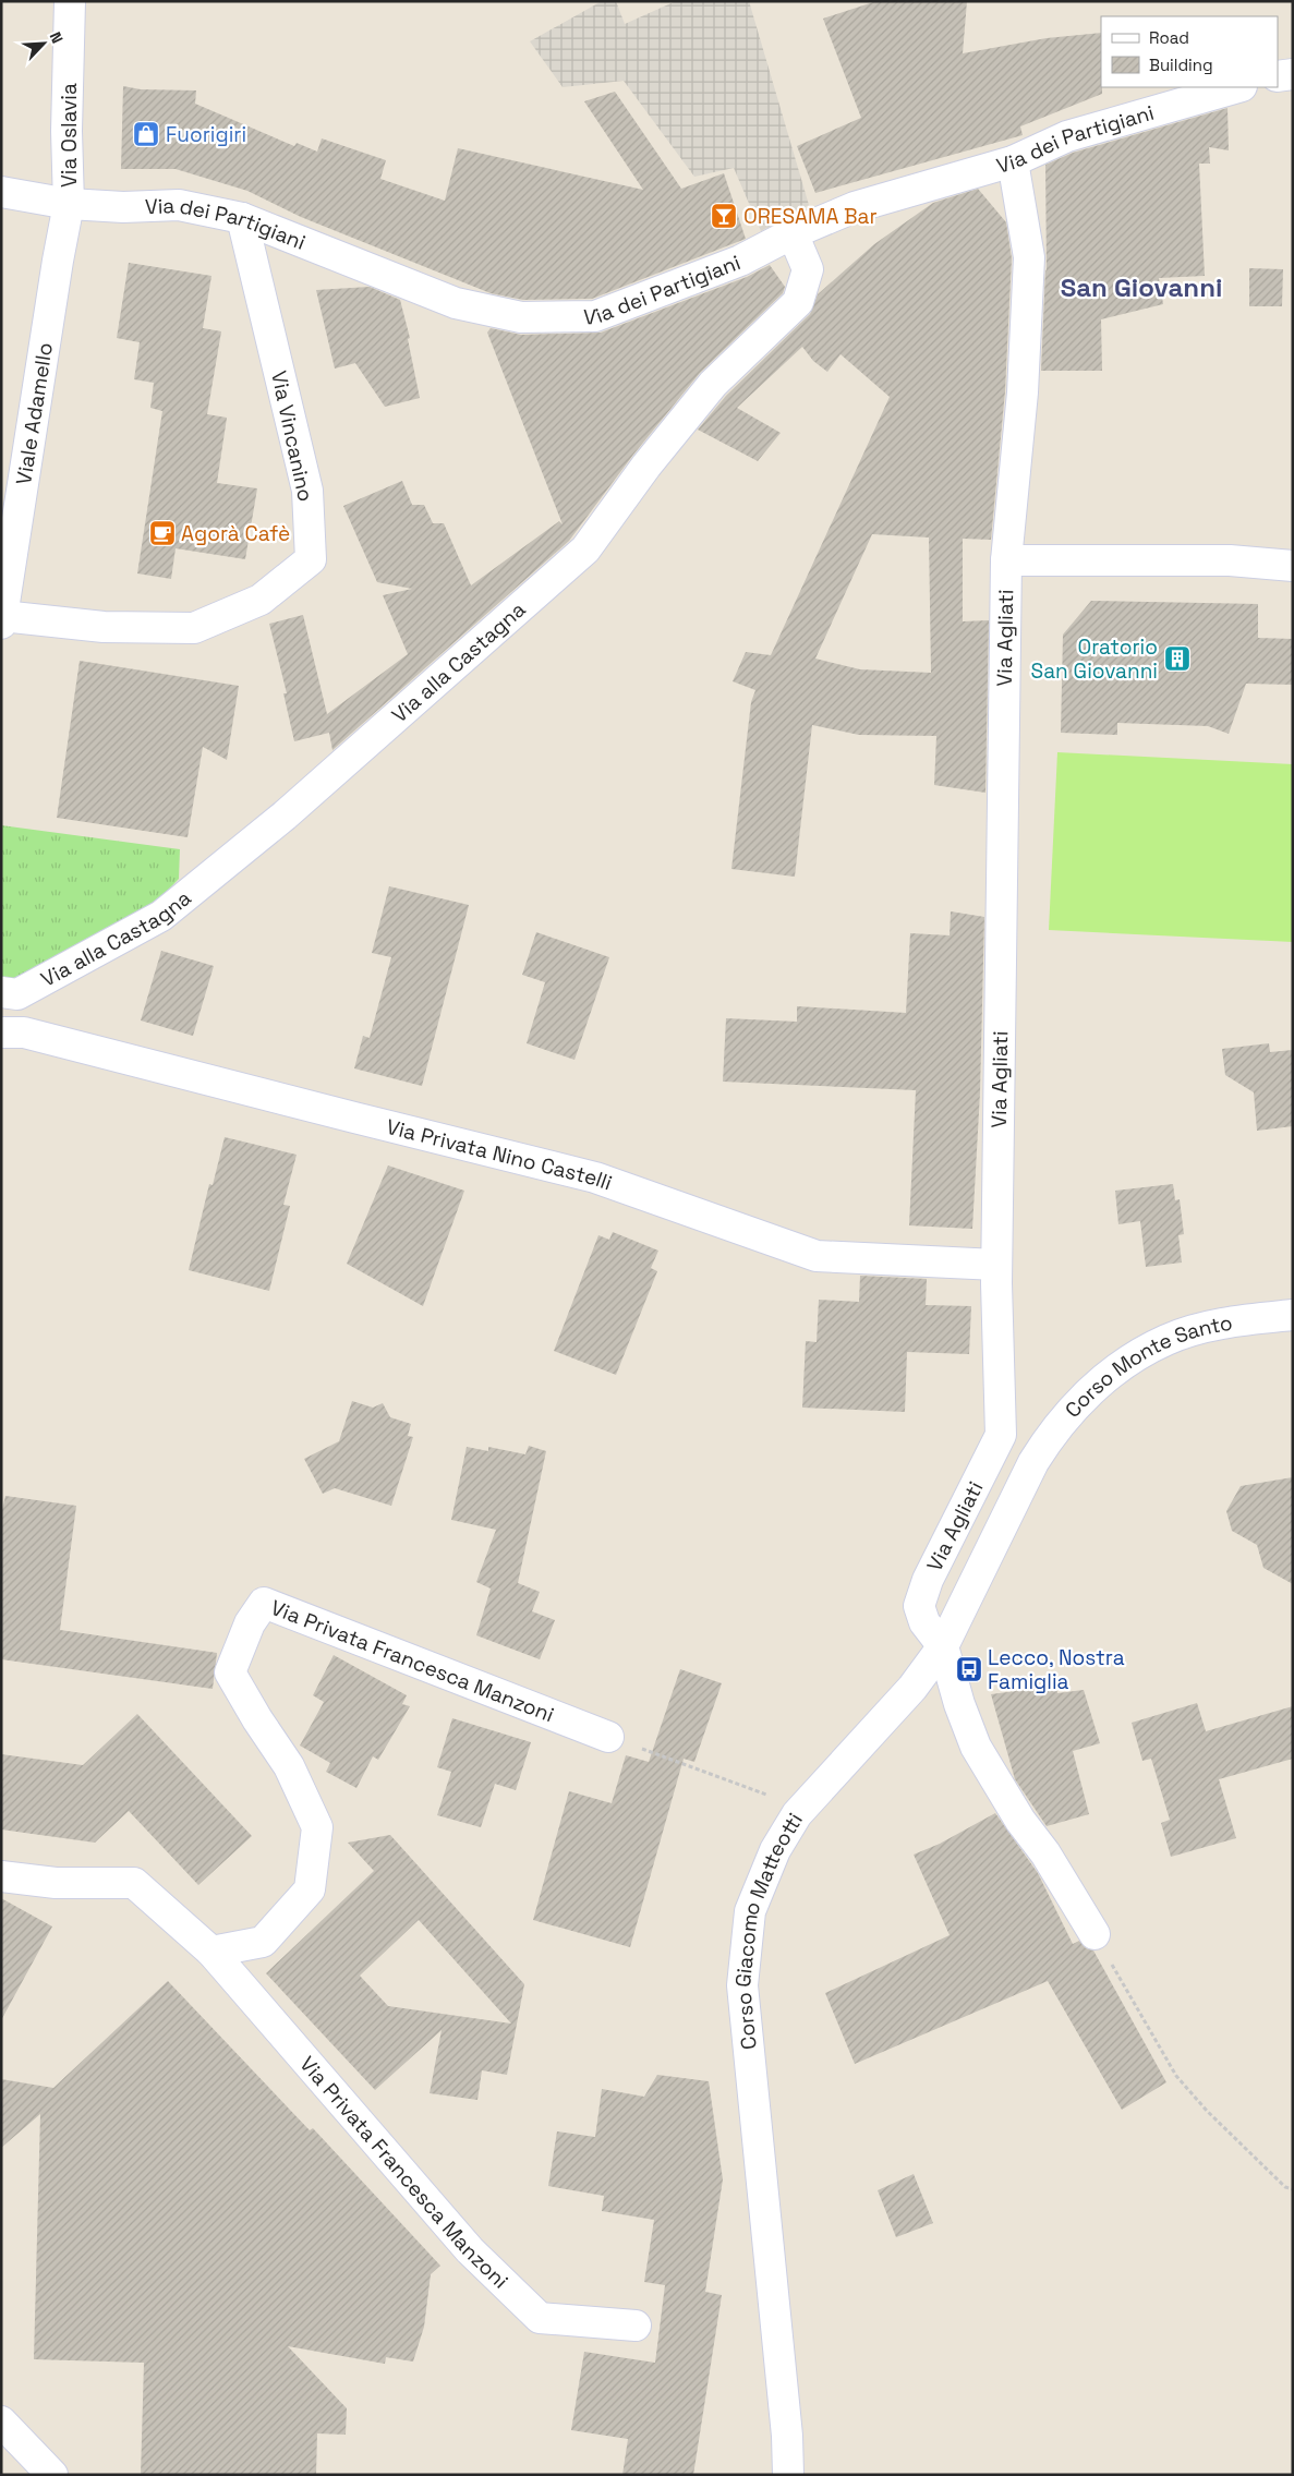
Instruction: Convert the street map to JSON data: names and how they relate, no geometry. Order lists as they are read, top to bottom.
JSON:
{
  "streets": {
    "street": [
      "Via Oslavia",
      "Via dei Partigiani",
      "Viale Adamello",
      "Via Vincanino",
      "Via Agliati",
      "Via alla Castagna",
      "Via Privata Nino Castelli",
      "Corso Monte Santo",
      "Via Privata Francesca Manzoni",
      "Corso Giacomo Matteotti"
    ]
  },
  "crossings": [
    ["Via Oslavia", "Via dei Partigiani"],
    ["Via Oslavia", "Viale Adamello"],
    ["Via dei Partigiani", "Viale Adamello"],
    ["Via dei Partigiani", "Via Vincanino"],
    ["Via dei Partigiani", "Via Agliati"],
    ["Via dei Partigiani", "Via alla Castagna"],
    ["Viale Adamello", "Via Vincanino"],
    ["Via Agliati", "Via Privata Nino Castelli"],
    ["Via Agliati", "Corso Giacomo Matteotti"],
    ["Corso Monte Santo", "Corso Giacomo Matteotti"]
  ],
  "districts": ["San Giovanni"],
  "places": {
    "shop": ["Fuorigiri"],
    "bar": ["ORESAMA Bar"],
    "cafe": ["Agorà Cafè"],
    "building": ["Oratorio San Giovanni"],
    "bus stop": ["Lecco, Nostra Famiglia"]
  },
  "legend": ["Road", "Building"],
  "north": "top right"
}
